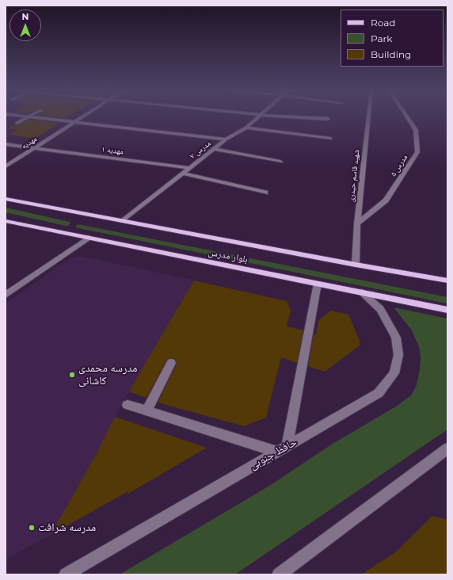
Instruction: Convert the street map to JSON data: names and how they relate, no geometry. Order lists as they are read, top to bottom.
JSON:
{
  "streets": {
    "main road": ["بلوار مدرس"],
    "street": [
      "مهدیه",
      "مدرس ۷",
      "مهدیه ۱",
      "مدرس ۵",
      "شهید قاسم حیدری",
      "حافظ جنوبی"
    ]
  },
  "crossings": [
    ["مهدیه", "مهدیه ۱"],
    ["مدرس ۷", "مهدیه ۱"],
    ["مدرس ۷", "بلوار مدرس"],
    ["مدرس ۵", "شهید قاسم حیدری"],
    ["شهید قاسم حیدری", "بلوار مدرس"],
    ["بلوار مدرس", "حافظ جنوبی"]
  ],
  "places": ["مدرسه محمدی کاشانی", "مدرسه شرافت"],
  "legend": ["Road", "Park", "Building"],
  "north": "top"
}
